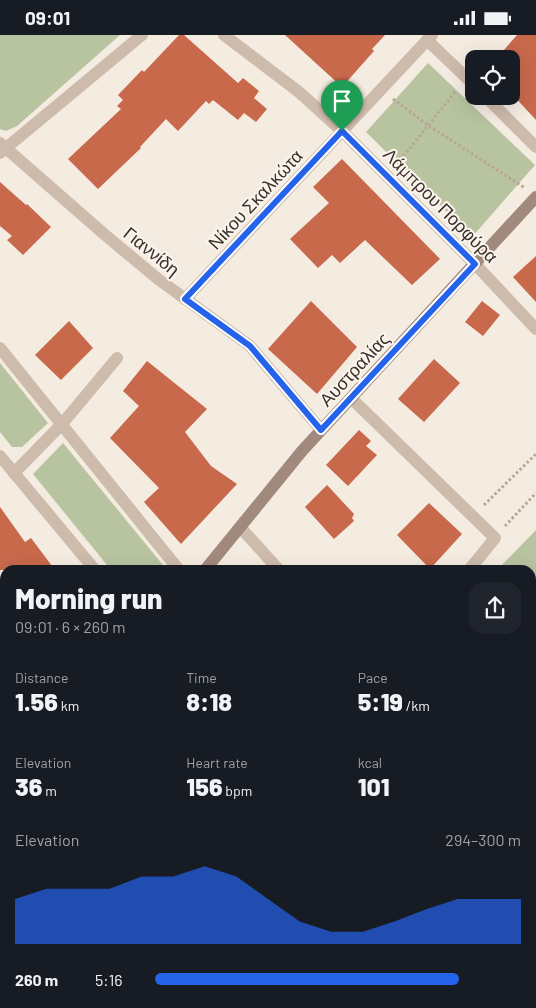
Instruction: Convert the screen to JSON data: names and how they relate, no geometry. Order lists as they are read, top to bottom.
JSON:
{
  "streets": {
    "main road": ["Αυστραλίας"],
    "street": ["Νίκου Σκαλκώτα", "Λάμπρου Πορφύρα", "Γιαννίδη"]
  },
  "crossings": [
    ["Νίκου Σκαλκώτα", "Λάμπρου Πορφύρα"],
    ["Νίκου Σκαλκώτα", "Γιαννίδη"],
    ["Λάμπρου Πορφύρα", "Αυστραλίας"],
    ["Γιαννίδη", "Αυστραλίας"]
  ],
  "page": {
    "status": "09:01",
    "heading": ["Morning run", "09:01 · 6 × 260 m"],
    "stats": [
      ["Distance", "1.56 km"],
      ["Time", "8:18"],
      ["Pace", "5:19 /km"],
      ["Elevation", "36 m"],
      ["Heart rate", "156 bpm"],
      ["kcal", "101"]
    ],
    "chart": ["Elevation", "294–300 m"],
    "list": [
      {
        "name": "260 m",
        "note": "5:16"
      }
    ]
  }
}
